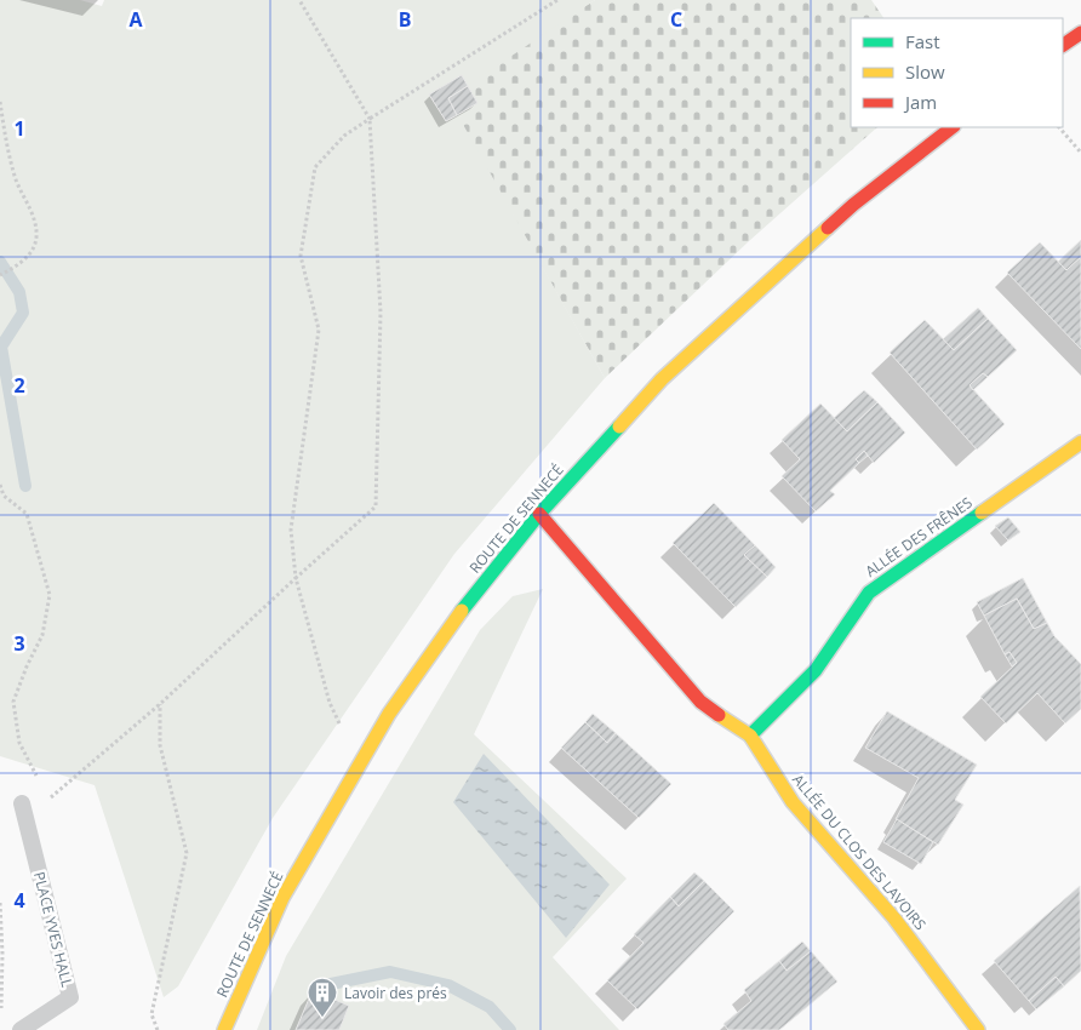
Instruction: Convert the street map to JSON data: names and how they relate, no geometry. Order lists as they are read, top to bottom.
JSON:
{
  "streets": {
    "street": ["ROUTE DE SENNECÉ", "ALLÉE DES FRÊNES", "ALLÉE DU CLOS DES LAVOIRS"],
    "lane": ["PLACE YVES HALL"]
  },
  "crossings": [
    ["ROUTE DE SENNECÉ", "ALLÉE DU CLOS DES LAVOIRS"],
    ["ALLÉE DES FRÊNES", "ALLÉE DU CLOS DES LAVOIRS"]
  ],
  "places": {
    "building": ["Lavoir des prés"]
  },
  "legend": ["Fast", "Slow", "Jam"],
  "grid": {
    "columns": ["A", "B", "C"],
    "rows": [
      "1",
      "2",
      "3",
      "4"
    ]
  }
}
